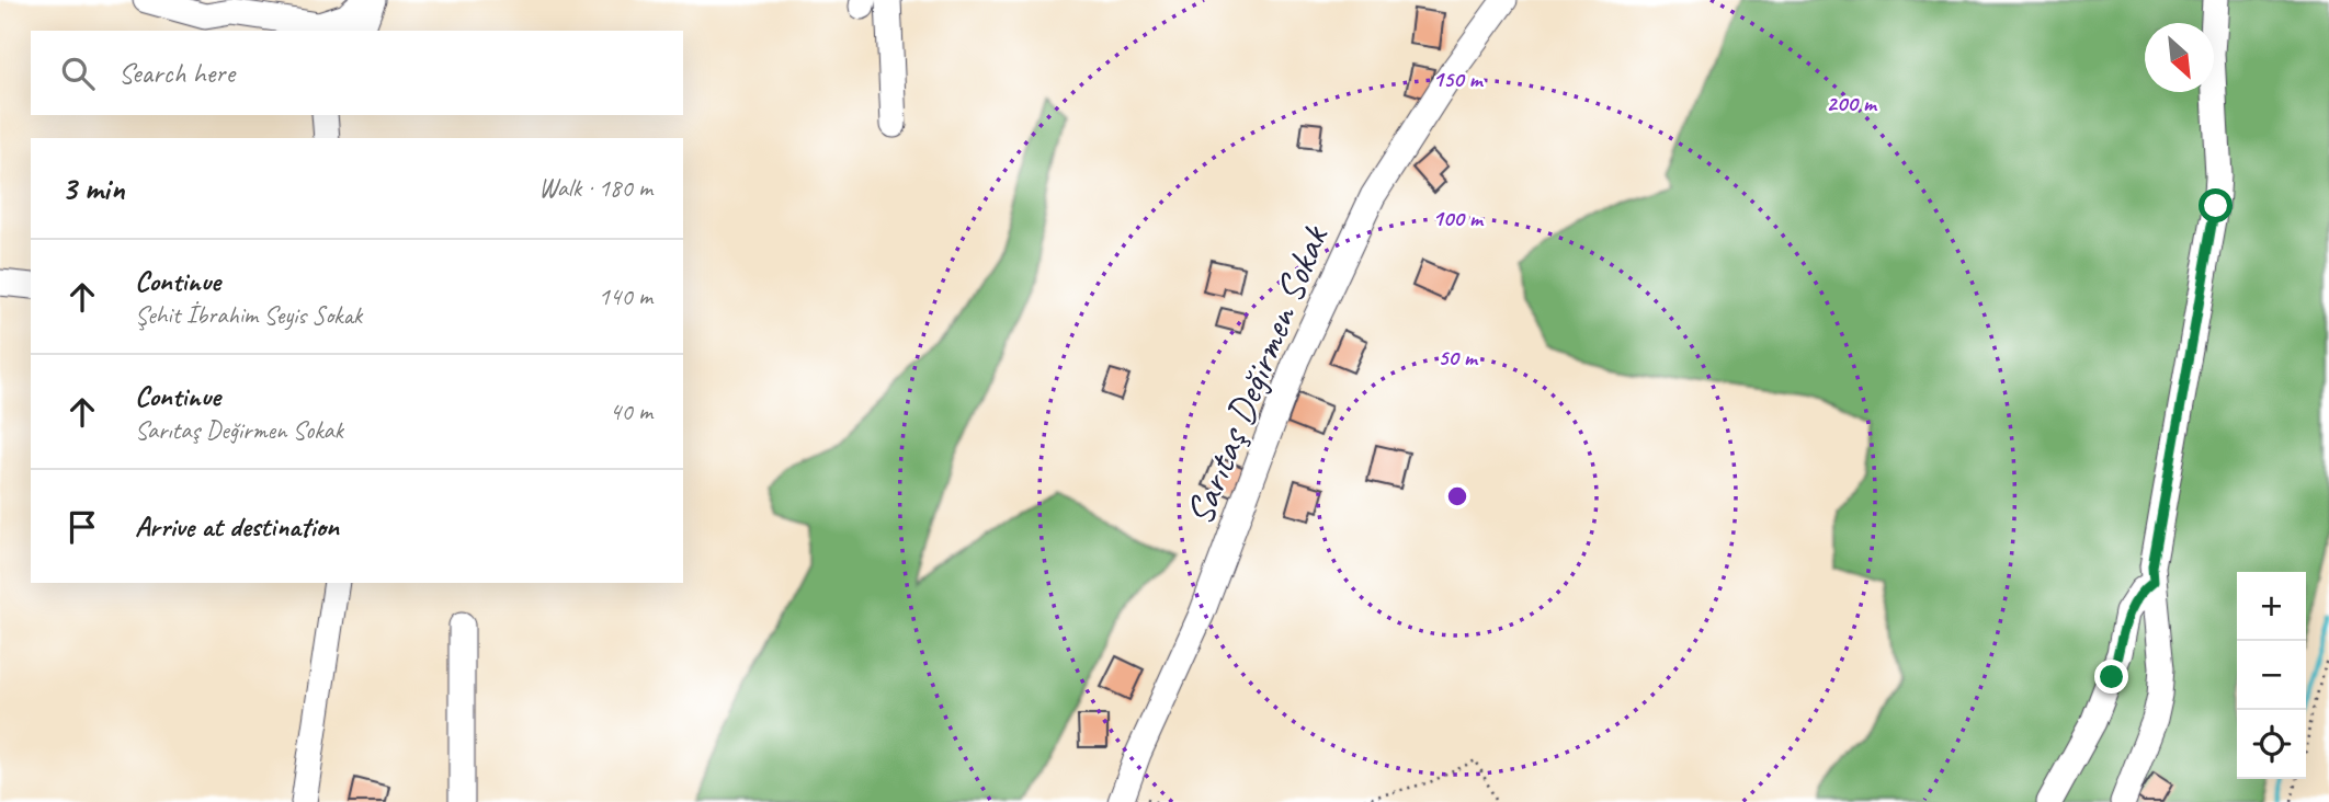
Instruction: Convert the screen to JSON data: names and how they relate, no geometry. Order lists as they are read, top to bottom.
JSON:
{
  "streets": {
    "street": ["Sarıtaş Değirmen Sokak"]
  },
  "north": "bottom right",
  "page": {
    "search": "Search here",
    "heading": ["3 min", "Walk · 180 m"],
    "list": [
      ["Continue", "Şehit İbrahim Seyis Sokak", "140 m"],
      ["Continue", "Sarıtaş Değirmen Sokak", "40 m"],
      "Arrive at destination"
    ],
    "map_buttons": ["+", "−"]
  },
  "rings": [
    "150 m",
    "200 m",
    "100 m",
    "50 m"
  ]
}
